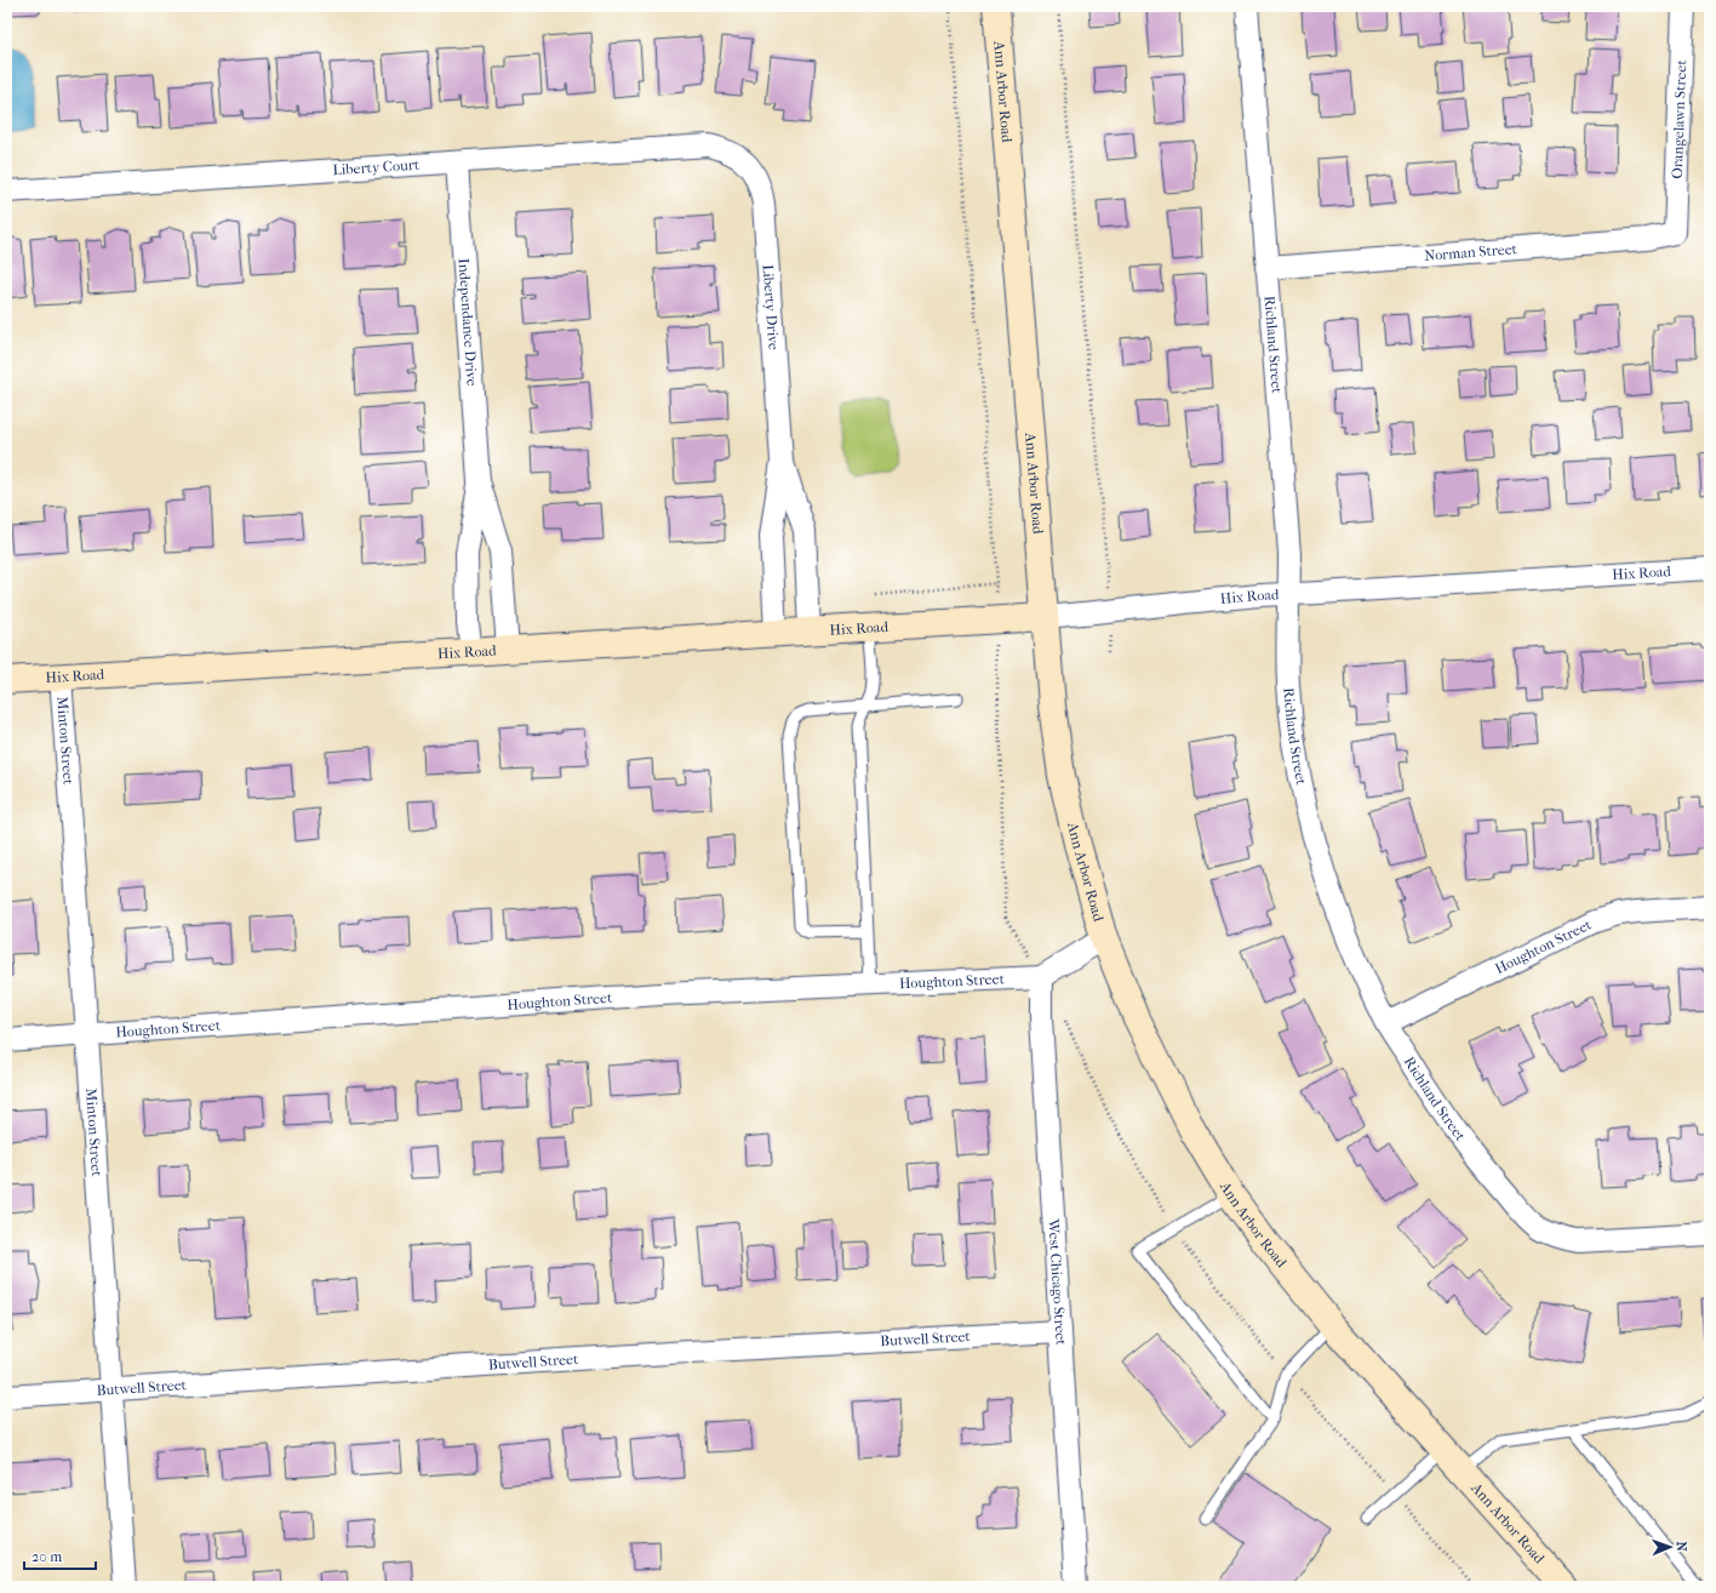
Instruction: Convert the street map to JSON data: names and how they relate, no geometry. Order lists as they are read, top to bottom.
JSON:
{
  "streets": {
    "main road": ["Ann Arbor Road", "Hix Road"],
    "street": [
      "Orangelawn Street",
      "Liberty Court",
      "Norman Street",
      "Liberty Drive",
      "Independance Drive",
      "Richland Street",
      "Minton Street",
      "Houghton Street",
      "West Chicago Street",
      "Butwell Street"
    ]
  },
  "crossings": [
    ["Ann Arbor Road", "Hix Road"],
    ["Ann Arbor Road", "Houghton Street"],
    ["Orangelawn Street", "Norman Street"],
    ["Liberty Court", "Liberty Drive"],
    ["Liberty Court", "Independance Drive"],
    ["Norman Street", "Richland Street"],
    ["Richland Street", "Hix Road"],
    ["Richland Street", "Houghton Street"],
    ["Hix Road", "Minton Street"],
    ["Minton Street", "Houghton Street"],
    ["Minton Street", "Butwell Street"],
    ["Houghton Street", "West Chicago Street"],
    ["West Chicago Street", "Butwell Street"]
  ],
  "scale_bar": "20 m",
  "north": "right"
}
